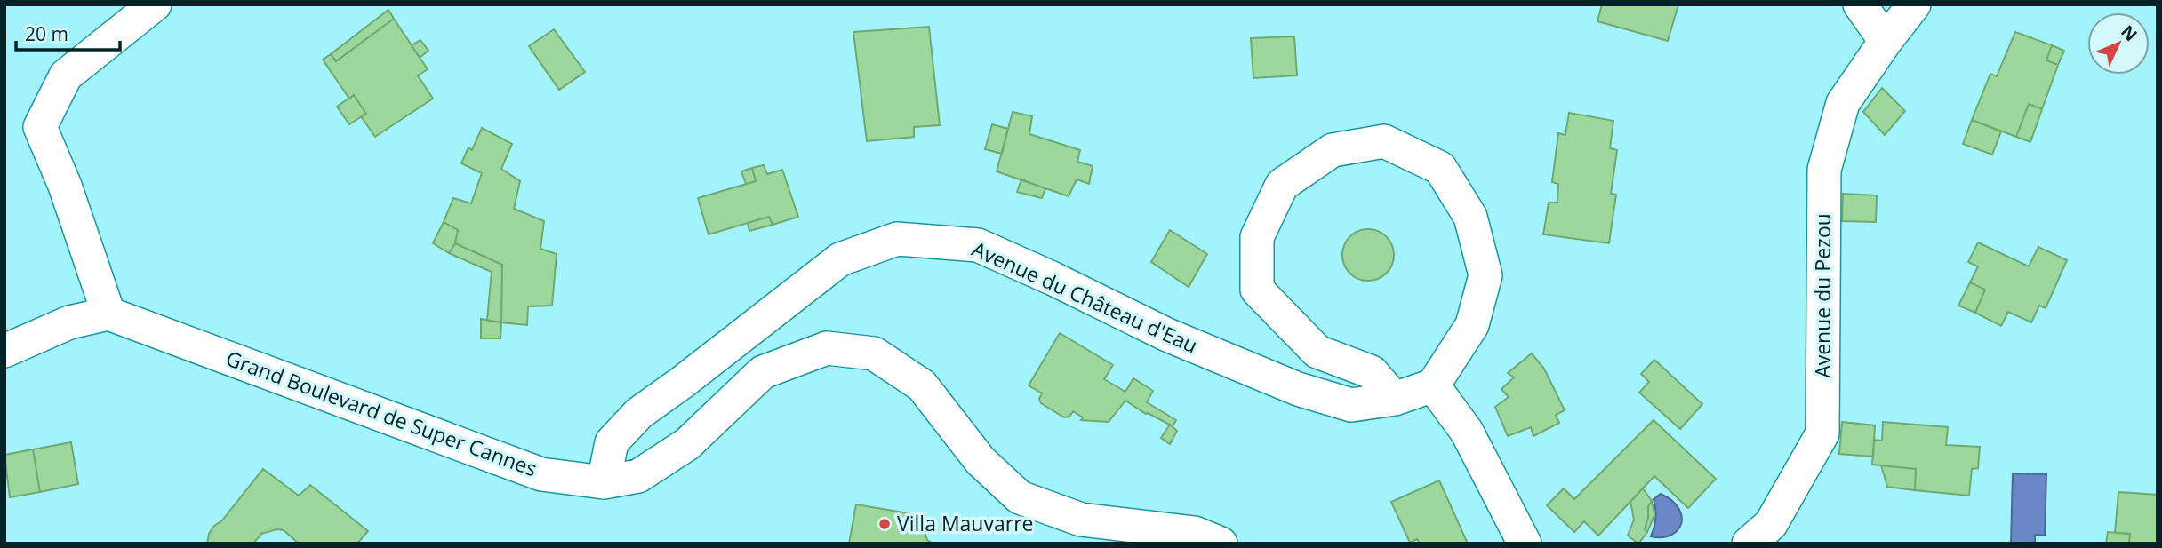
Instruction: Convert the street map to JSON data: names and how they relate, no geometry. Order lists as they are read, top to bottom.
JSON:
{
  "streets": {
    "street": ["Avenue du Pezou", "Avenue du Château d'Eau", "Grand Boulevard de Super Cannes"]
  },
  "crossings": [
    ["Avenue du Château d'Eau", "Grand Boulevard de Super Cannes"]
  ],
  "places": ["Villa Mauvarre"],
  "scale_bar": "20 m",
  "north": "top right"
}
